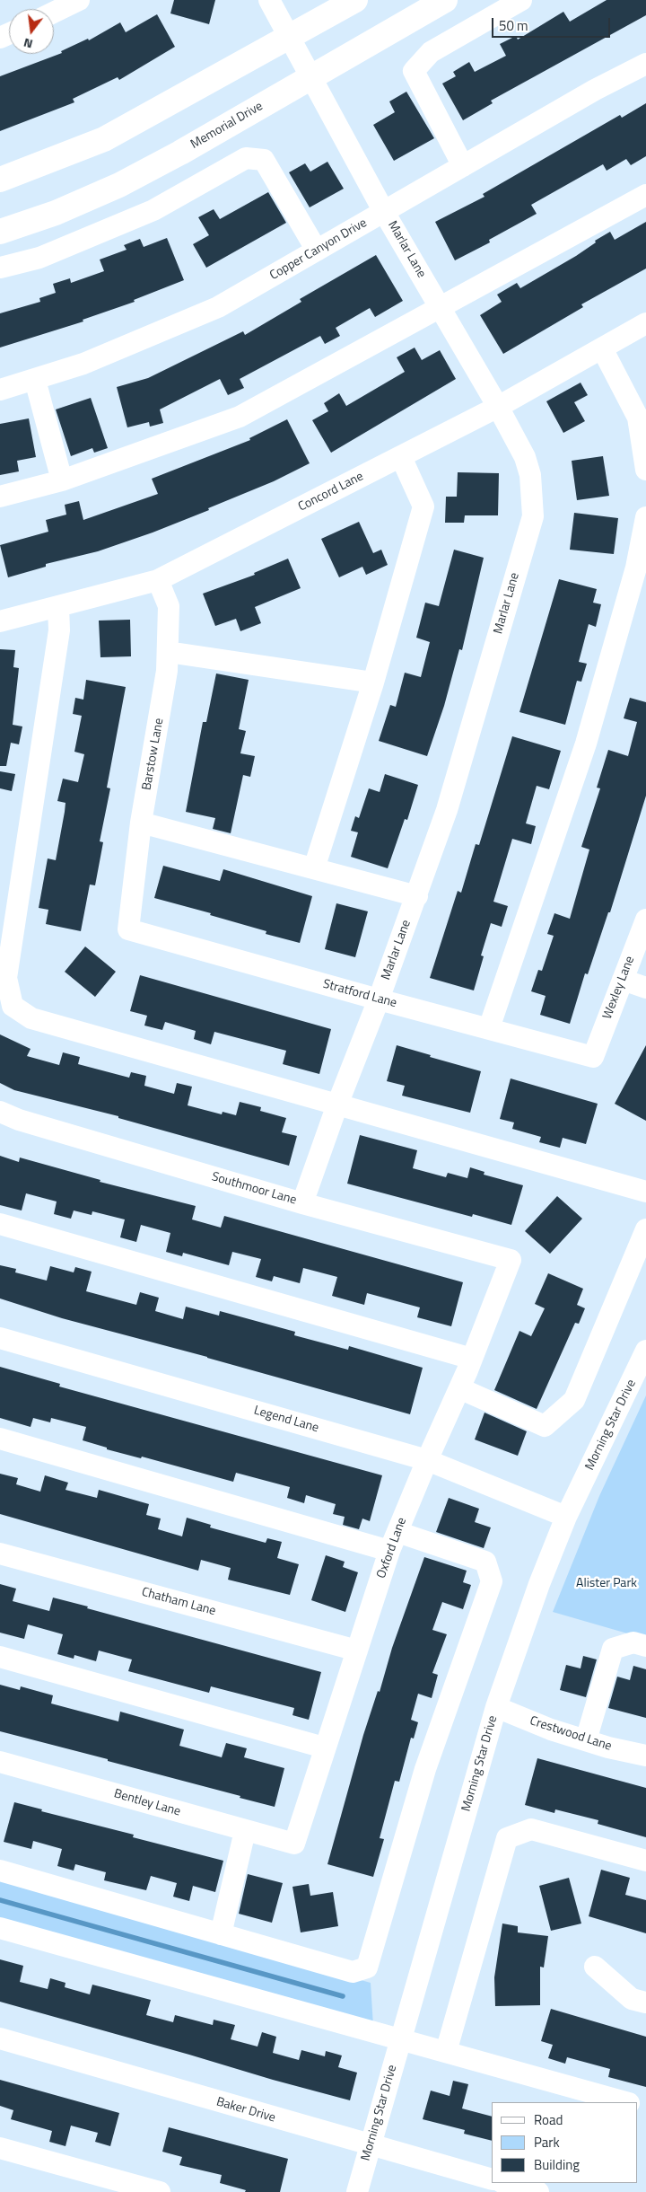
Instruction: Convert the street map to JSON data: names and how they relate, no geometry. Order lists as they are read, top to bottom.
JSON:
{
  "streets": {
    "main road": ["Memorial Drive"],
    "street": [
      "Copper Canyon Drive",
      "Marlar Lane",
      "Concord Lane",
      "Barstow Lane",
      "Wexley Lane",
      "Stratford Lane",
      "Southmoor Lane",
      "Legend Lane",
      "Morning Star Drive",
      "Oxford Lane",
      "Chatham Lane",
      "Crestwood Lane",
      "Bentley Lane",
      "Baker Drive"
    ]
  },
  "crossings": [
    ["Memorial Drive", "Marlar Lane"],
    ["Copper Canyon Drive", "Marlar Lane"],
    ["Marlar Lane", "Concord Lane"],
    ["Marlar Lane", "Stratford Lane"],
    ["Marlar Lane", "Southmoor Lane"],
    ["Concord Lane", "Barstow Lane"],
    ["Barstow Lane", "Stratford Lane"],
    ["Wexley Lane", "Stratford Lane"],
    ["Southmoor Lane", "Oxford Lane"],
    ["Legend Lane", "Morning Star Drive"],
    ["Legend Lane", "Oxford Lane"],
    ["Morning Star Drive", "Crestwood Lane"],
    ["Morning Star Drive", "Baker Drive"],
    ["Oxford Lane", "Chatham Lane"],
    ["Oxford Lane", "Bentley Lane"]
  ],
  "parks": ["Alister Park"],
  "legend": ["Road", "Park", "Building"],
  "scale_bar": "50 m",
  "north": "bottom"
}
